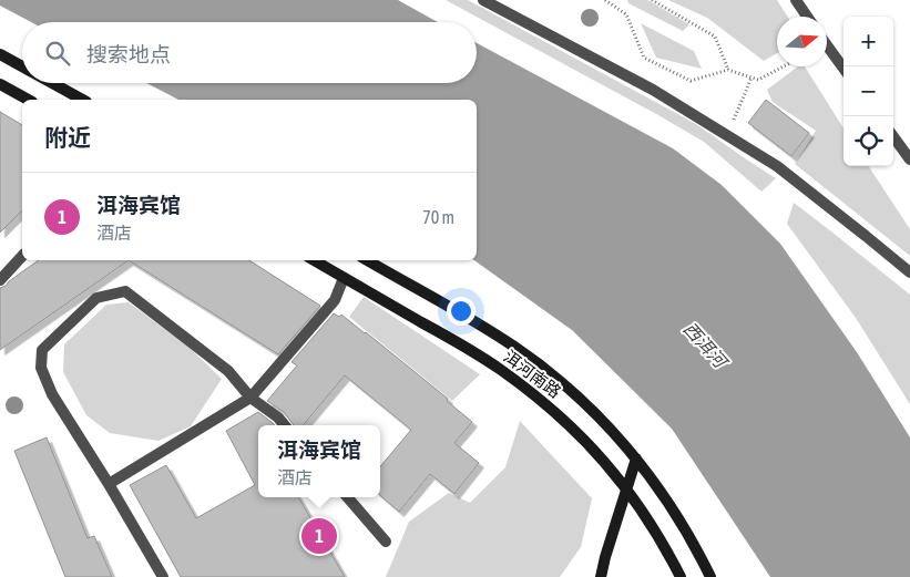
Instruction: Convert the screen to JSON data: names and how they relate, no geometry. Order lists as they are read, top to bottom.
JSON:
{
  "streets": {
    "main road": ["洱河南路"]
  },
  "water": ["西洱河"],
  "north": "right",
  "page": {
    "map_buttons": ["+", "−"],
    "search": "搜索地点",
    "heading": "附近",
    "list": [
      {
        "mark": "1",
        "name": "洱海宾馆",
        "note": "酒店",
        "value": "70 m"
      }
    ],
    "popup": ["洱海宾馆", "酒店"],
    "pins": "1"
  }
}
